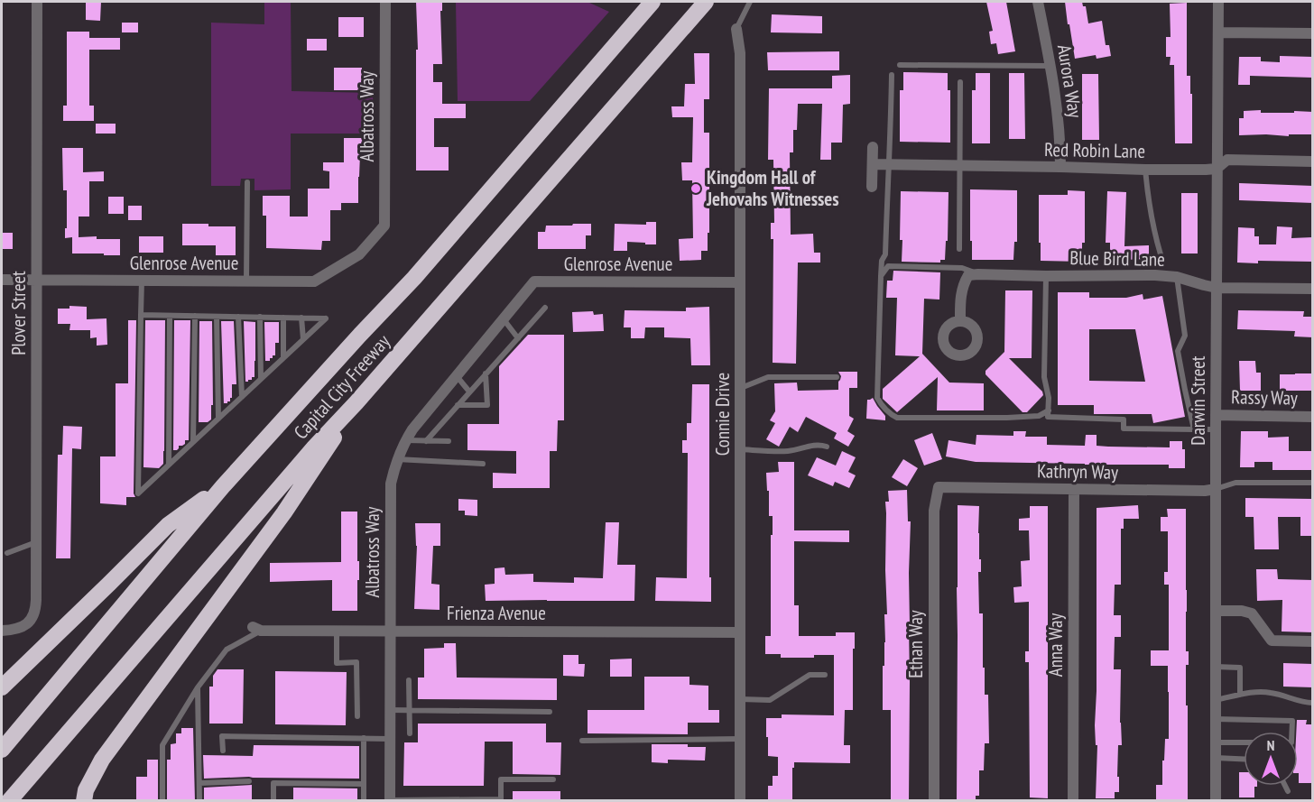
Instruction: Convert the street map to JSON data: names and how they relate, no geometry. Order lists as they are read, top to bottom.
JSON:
{
  "streets": {
    "highway": ["Capital City Freeway"],
    "street": [
      "Aurora Way",
      "Albatross Way",
      "Red Robin Lane",
      "Blue Bird Lane",
      "Glenrose Avenue",
      "Plover Street",
      "Rassy Way",
      "Darwin Street",
      "Connie Drive",
      "Kathryn Way",
      "Frienza Avenue",
      "Ethan Way",
      "Anna Way"
    ]
  },
  "crossings": [
    ["Aurora Way", "Red Robin Lane"],
    ["Albatross Way", "Glenrose Avenue"],
    ["Albatross Way", "Frienza Avenue"],
    ["Red Robin Lane", "Darwin Street"],
    ["Blue Bird Lane", "Darwin Street"],
    ["Glenrose Avenue", "Plover Street"],
    ["Glenrose Avenue", "Connie Drive"],
    ["Rassy Way", "Darwin Street"],
    ["Darwin Street", "Kathryn Way"],
    ["Connie Drive", "Frienza Avenue"],
    ["Kathryn Way", "Ethan Way"],
    ["Kathryn Way", "Anna Way"]
  ],
  "places": ["Kingdom Hall of Jehovahs Witnesses"],
  "north": "top"
}
